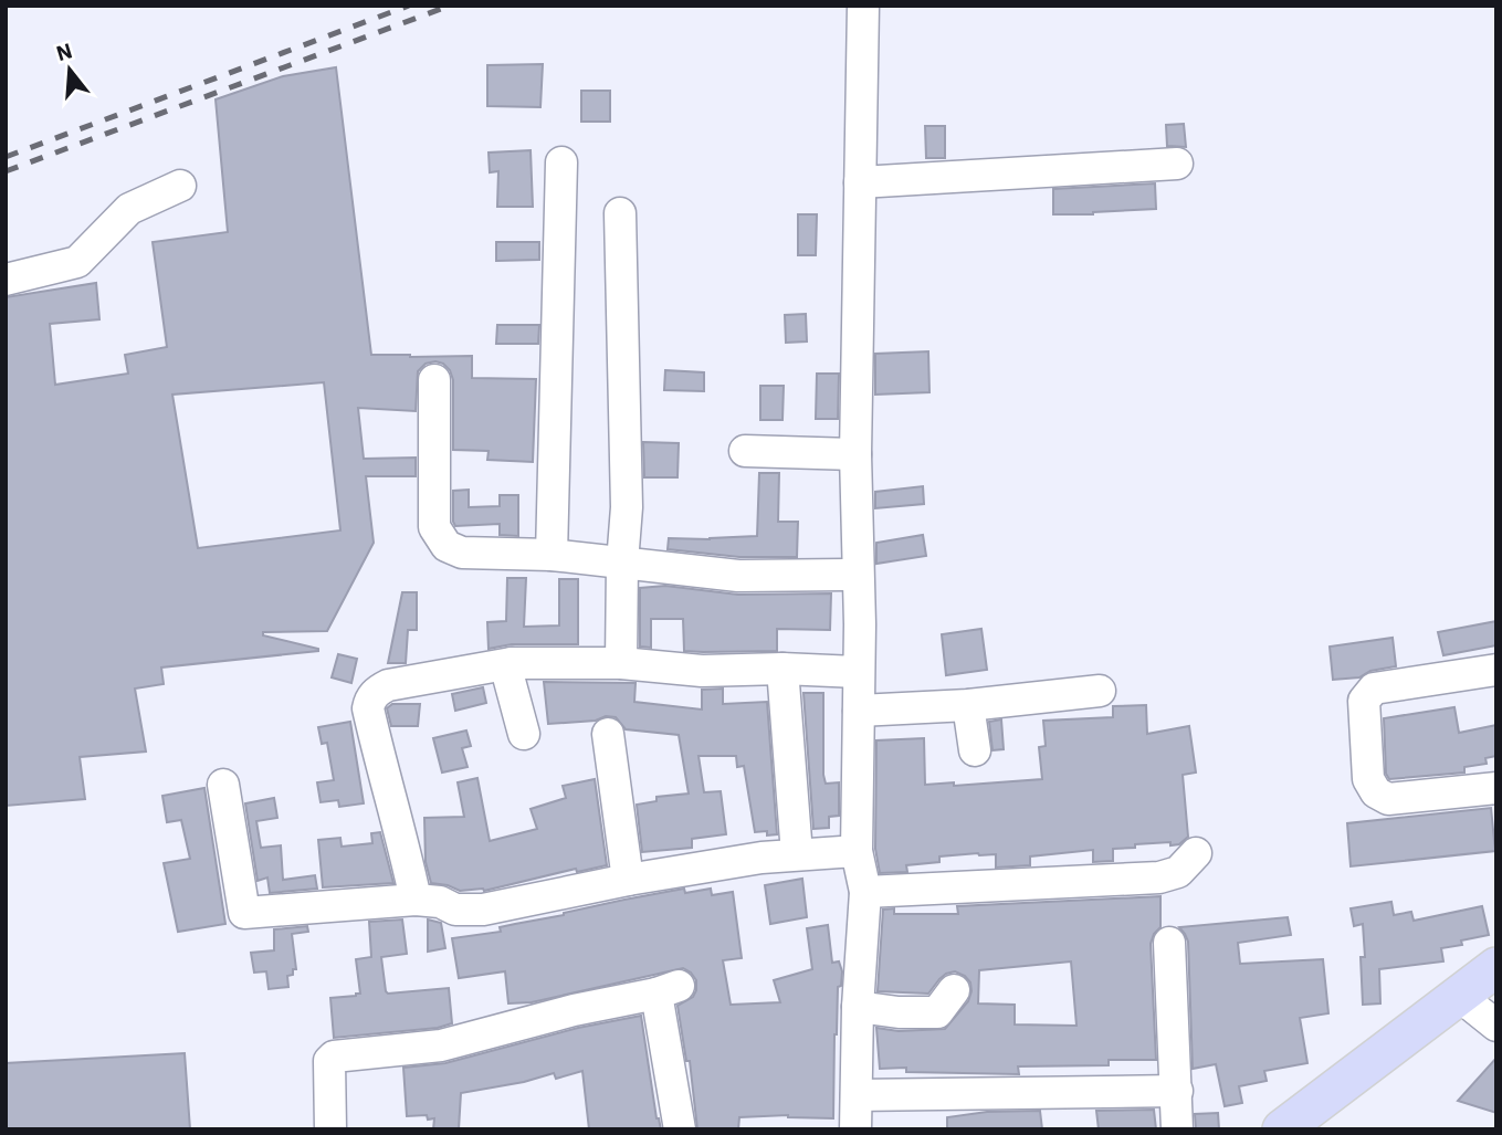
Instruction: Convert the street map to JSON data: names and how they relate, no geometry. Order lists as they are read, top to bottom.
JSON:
{
  "north": "top"
}
